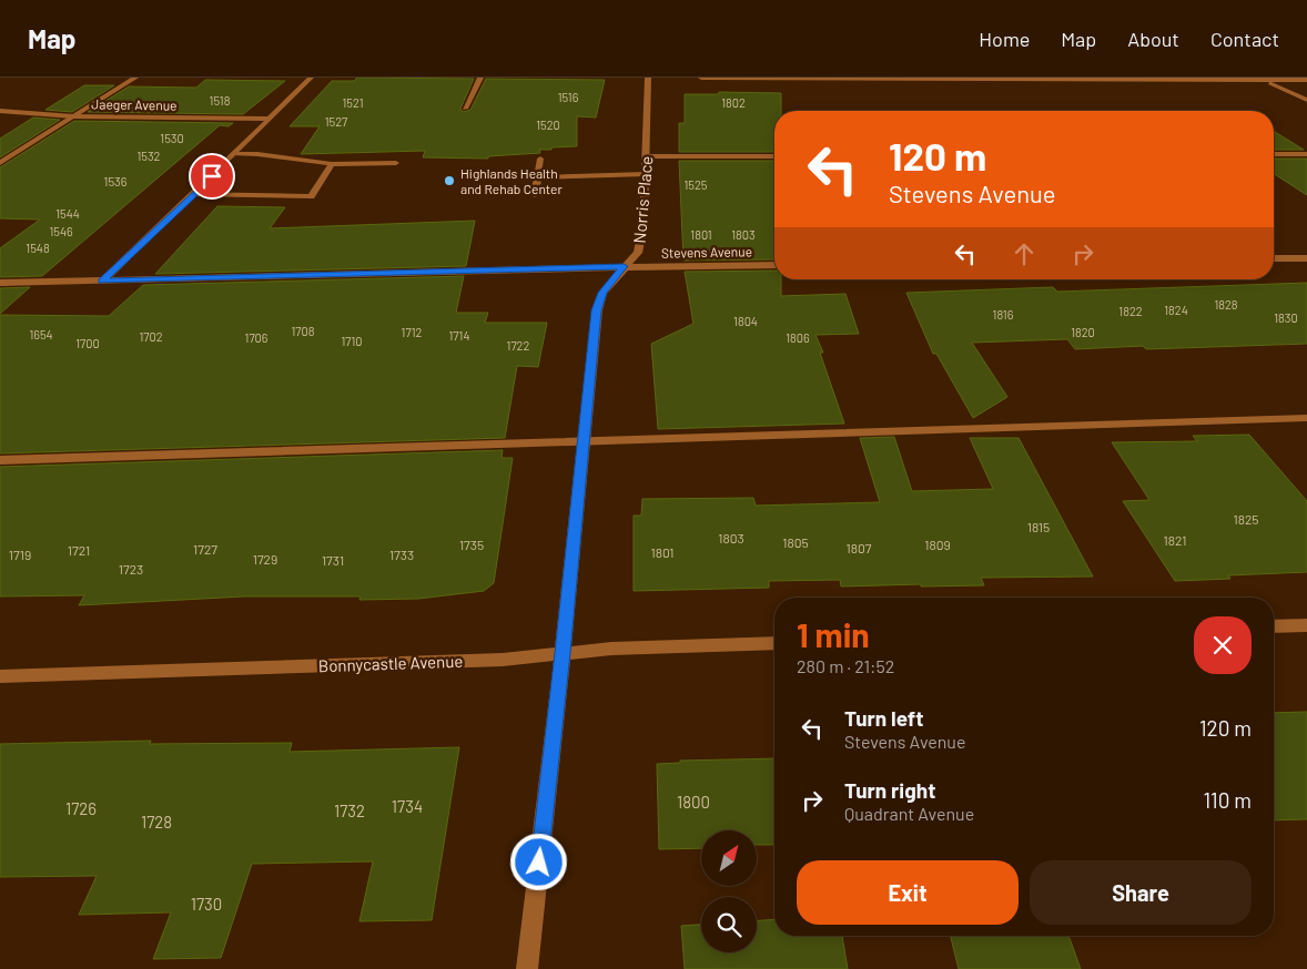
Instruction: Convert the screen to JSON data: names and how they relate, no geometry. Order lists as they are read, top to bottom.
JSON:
{
  "streets": {
    "street": [
      "Jaeger Avenue",
      "Norris Place",
      "Stevens Avenue",
      "Bonnycastle Avenue"
    ]
  },
  "crossings": [
    ["Norris Place", "Stevens Avenue"],
    ["Norris Place", "Bonnycastle Avenue"]
  ],
  "places": ["Highlands Health and Rehab Center"],
  "house_numbers": [
    "1516",
    "1518",
    "1521",
    "1802",
    "1527",
    "1520",
    "1530",
    "1532",
    "1536",
    "1525",
    "1544",
    "1546",
    "1801",
    "1803",
    "1548",
    "1828",
    "1824",
    "1822",
    "1816",
    "1830",
    "1804",
    "1708",
    "1712",
    "1820",
    "1654",
    "1714",
    "1702",
    "1706",
    "1806",
    "1710",
    "1700",
    "1722",
    "1825",
    "1815",
    "1803",
    "1821",
    "1805",
    "1735",
    "1809",
    "1807",
    "1727",
    "1721",
    "1801",
    "1719",
    "1733",
    "1729",
    "1731",
    "1723",
    "1800",
    "1734",
    "1726",
    "1732",
    "1728",
    "1730"
  ],
  "north": "top right",
  "page": {
    "header": "Map",
    "nav": [
      "Home",
      "Map",
      "About",
      "Contact"
    ],
    "turn": ["120 m", "Stevens Avenue"],
    "heading": ["1 min", "280 m · 21:52"],
    "list": [
      {
        "name": "Turn left",
        "note": "Stevens Avenue",
        "value": "120 m"
      },
      {
        "name": "Turn right",
        "note": "Quadrant Avenue",
        "value": "110 m"
      }
    ],
    "buttons": ["Exit", "Share"]
  }
}
